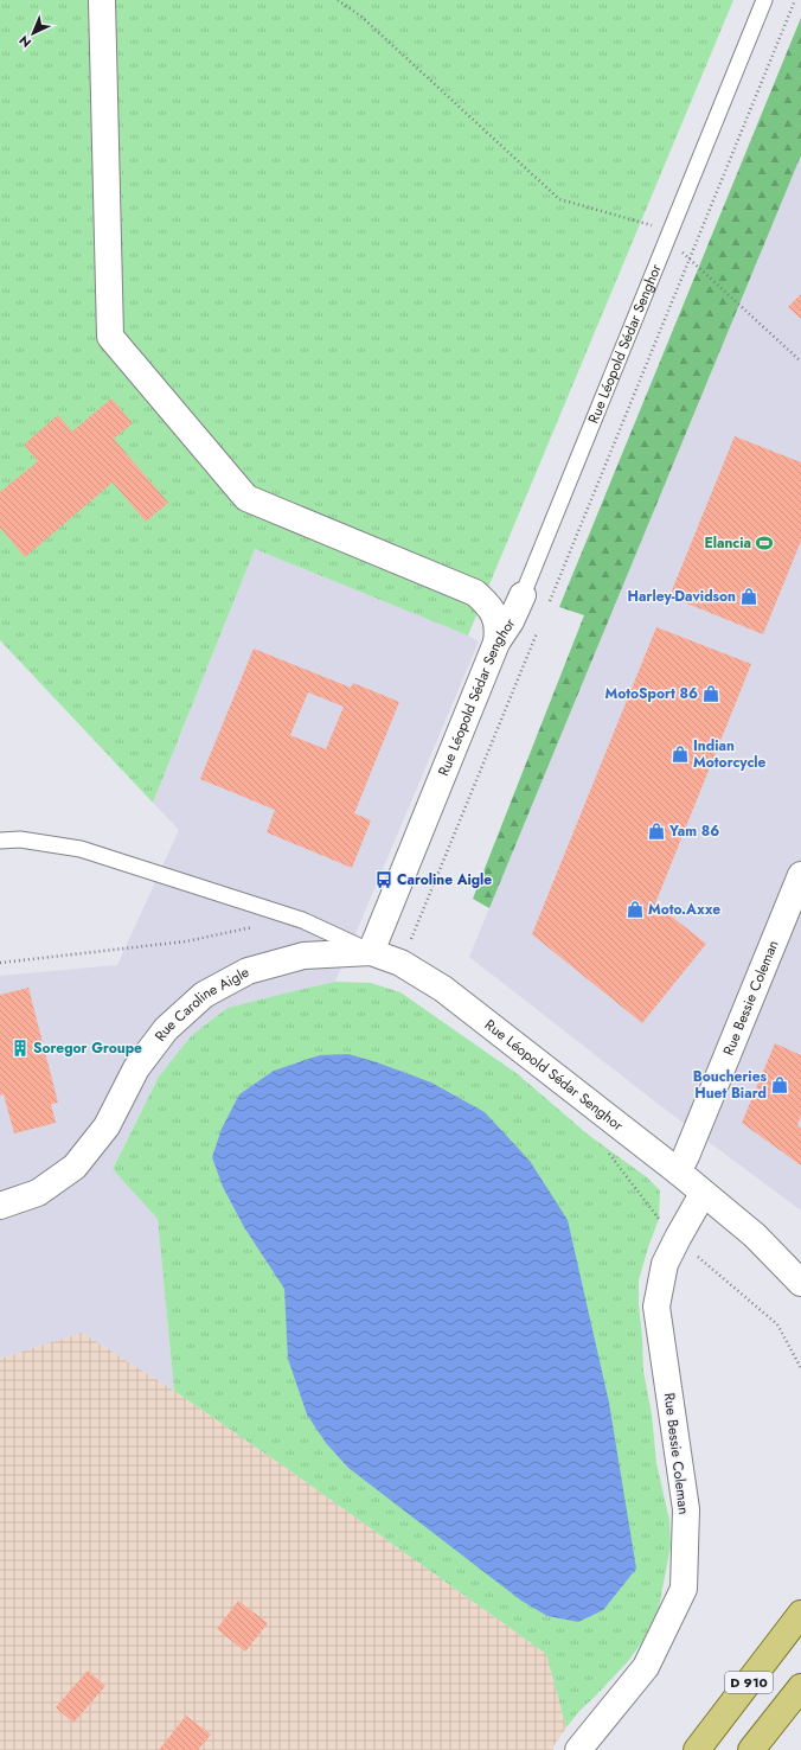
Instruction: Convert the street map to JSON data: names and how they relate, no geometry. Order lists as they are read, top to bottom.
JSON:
{
  "streets": {
    "main road": ["D 910"],
    "street": ["Rue Léopold Sédar Senghor", "Rue Bessie Coleman", "Rue Caroline Aigle"]
  },
  "crossings": [
    ["Rue Léopold Sédar Senghor", "Rue Bessie Coleman"],
    ["Rue Léopold Sédar Senghor", "Rue Caroline Aigle"]
  ],
  "places": {
    "sports": ["Elancia"],
    "shop": [
      "Harley-Davidson",
      "MotoSport 86",
      "Indian Motorcycle",
      "Yam 86",
      "Moto.Axxe",
      "Boucheries Huet Biard"
    ],
    "bus stop": ["Caroline Aigle"],
    "building": ["Soregor Groupe"]
  },
  "north": "bottom left"
}
